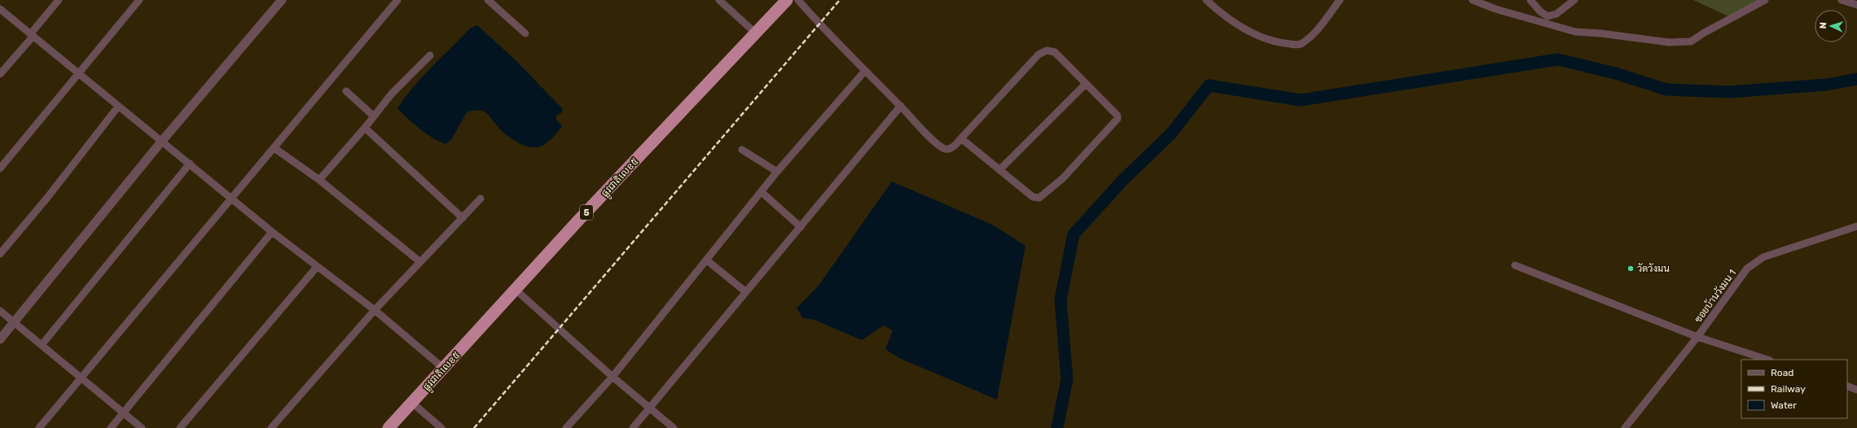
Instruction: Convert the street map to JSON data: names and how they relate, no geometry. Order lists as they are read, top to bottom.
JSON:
{
  "streets": {
    "highway": ["ផ្លូវជាតិលេខ៥", "5"],
    "street": ["ซอยบ้านวังมน 1"]
  },
  "places": ["วัดวังมน"],
  "legend": ["Road", "Railway", "Water"],
  "north": "left"
}
